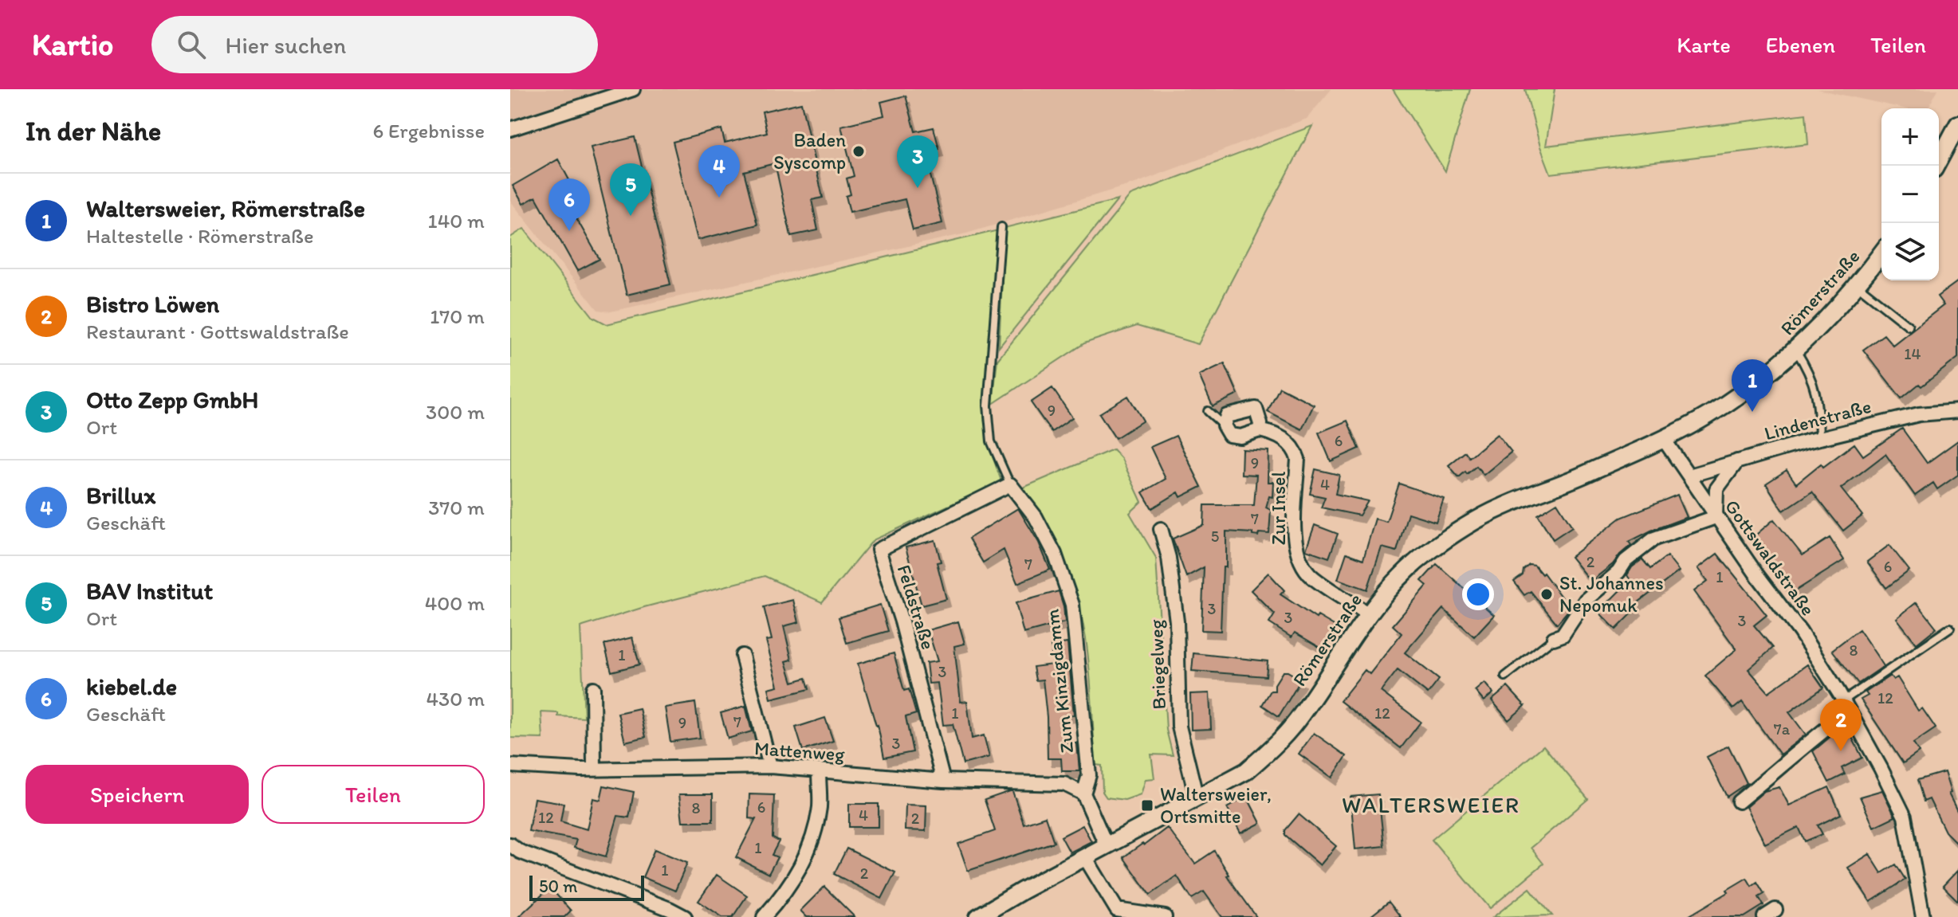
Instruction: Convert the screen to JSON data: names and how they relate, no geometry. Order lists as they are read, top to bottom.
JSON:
{
  "streets": {
    "street": [
      "Römerstraße",
      "Lindenstraße",
      "Zur Insel",
      "Gottswaldstraße",
      "Feldstraße",
      "Briegelweg",
      "Zum Kinzigdamm",
      "Mattenweg"
    ]
  },
  "crossings": [
    ["Römerstraße", "Zur Insel"],
    ["Römerstraße", "Gottswaldstraße"],
    ["Römerstraße", "Briegelweg"],
    ["Lindenstraße", "Gottswaldstraße"],
    ["Feldstraße", "Zum Kinzigdamm"],
    ["Feldstraße", "Mattenweg"],
    ["Zum Kinzigdamm", "Mattenweg"]
  ],
  "districts": ["WALTERSWEIER"],
  "places": {
    "other": ["Baden Syscomp", "St. Johannes Nepomuk"],
    "transit": ["Waltersweier, Ortsmitte"]
  },
  "house_numbers": [
    "14",
    "9",
    "6",
    "9",
    "4",
    "7",
    "5",
    "2",
    "7",
    "6",
    "1",
    "3",
    "3",
    "3",
    "8",
    "1",
    "3",
    "12",
    "1",
    "12",
    "7",
    "9",
    "7a",
    "3",
    "6",
    "8",
    "4",
    "12",
    "2",
    "1",
    "1",
    "2"
  ],
  "scale_bar": "50 m",
  "page": {
    "header": "Kartio",
    "search": "Hier suchen",
    "nav": ["Karte", "Ebenen", "Teilen"],
    "heading": ["In der Nähe", "6 Ergebnisse"],
    "map_buttons": ["+", "−"],
    "pins": [
      "3",
      "4",
      "5",
      "6",
      "1",
      "2"
    ],
    "list": [
      {
        "mark": "1",
        "name": "Waltersweier, Römerstraße",
        "note": "Haltestelle · Römerstraße",
        "value": "140 m"
      },
      {
        "mark": "2",
        "name": "Bistro Löwen",
        "note": "Restaurant · Gottswaldstraße",
        "value": "170 m"
      },
      {
        "mark": "3",
        "name": "Otto Zepp GmbH",
        "note": "Ort",
        "value": "300 m"
      },
      {
        "mark": "4",
        "name": "Brillux",
        "note": "Geschäft",
        "value": "370 m"
      },
      {
        "mark": "5",
        "name": "BAV Institut",
        "note": "Ort",
        "value": "400 m"
      },
      {
        "mark": "6",
        "name": "kiebel.de",
        "note": "Geschäft",
        "value": "430 m"
      }
    ],
    "buttons": ["Speichern", "Teilen"],
    "scale": "50 m"
  }
}
